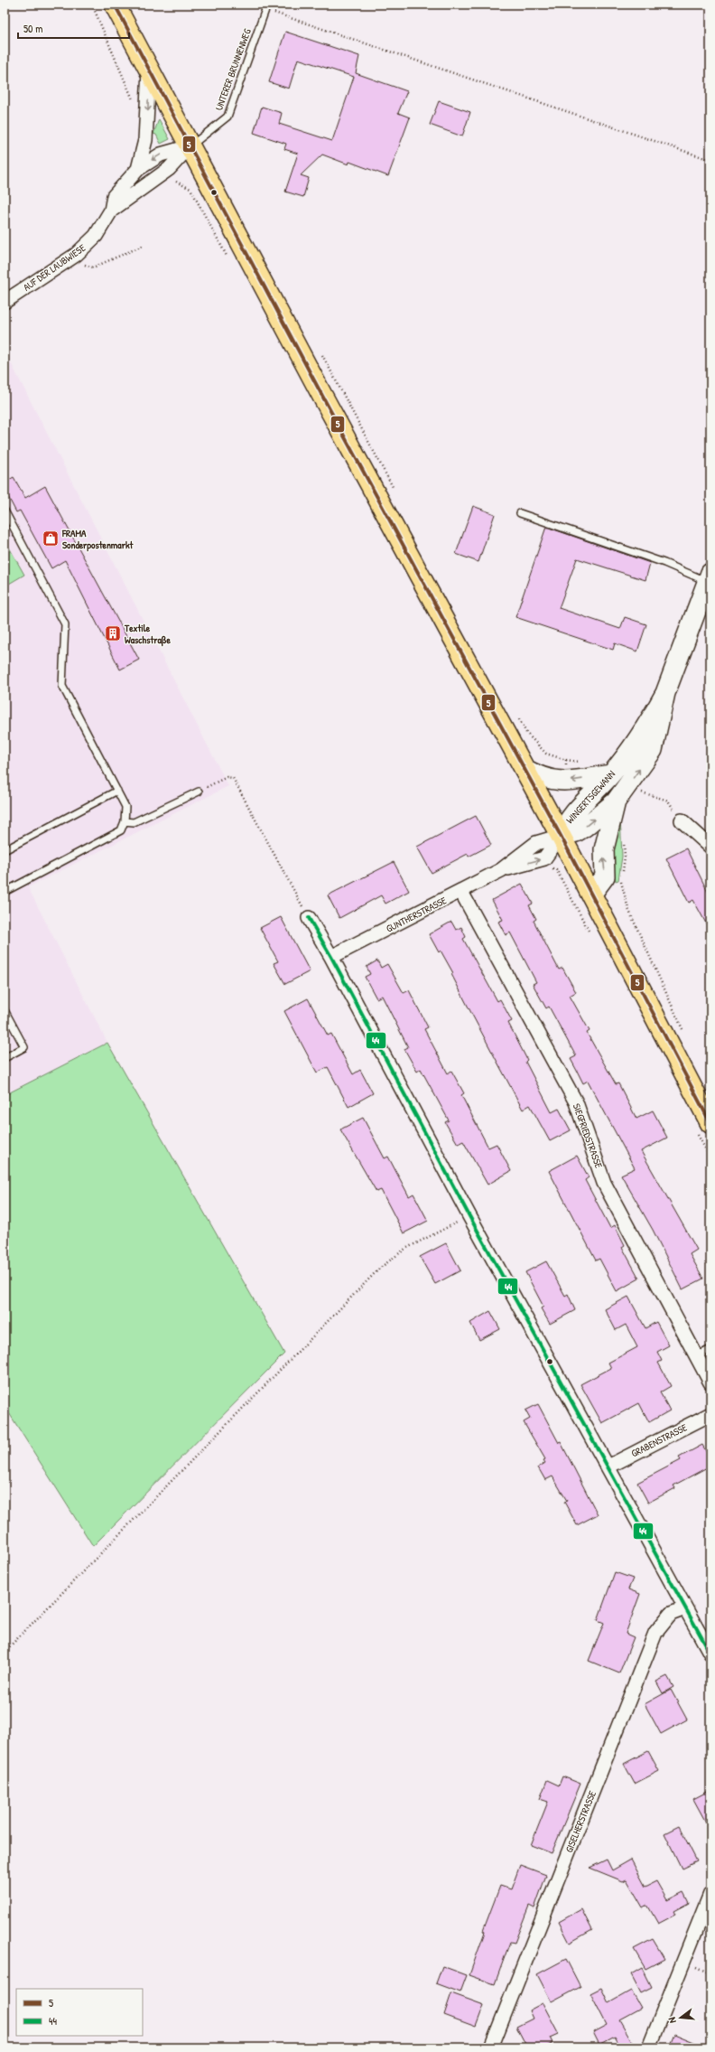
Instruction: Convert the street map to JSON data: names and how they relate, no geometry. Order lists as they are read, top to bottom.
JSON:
{
  "streets": {
    "main road": ["WINGERTSGEWANN"],
    "street": [
      "AUF DER LAUBWIESE",
      "GUNTHERSTRASSE",
      "SIEGFRIEDSTRASSE",
      "GRABENSTRASSE",
      "GISELHERSTRASSE"
    ],
    "lane": ["UNTERER BRUNNENWEG"]
  },
  "crossings": [
    ["UNTERER BRUNNENWEG", "AUF DER LAUBWIESE"],
    ["WINGERTSGEWANN", "GUNTHERSTRASSE"],
    ["GUNTHERSTRASSE", "SIEGFRIEDSTRASSE"]
  ],
  "places": {
    "shop": ["FRAMA Sonderpostenmarkt"],
    "building": ["Textile Waschstraße"]
  },
  "lines": ["transit line 5", "transit line 44"],
  "legend": ["5", "44"],
  "scale_bar": "50 m",
  "north": "left"
}
